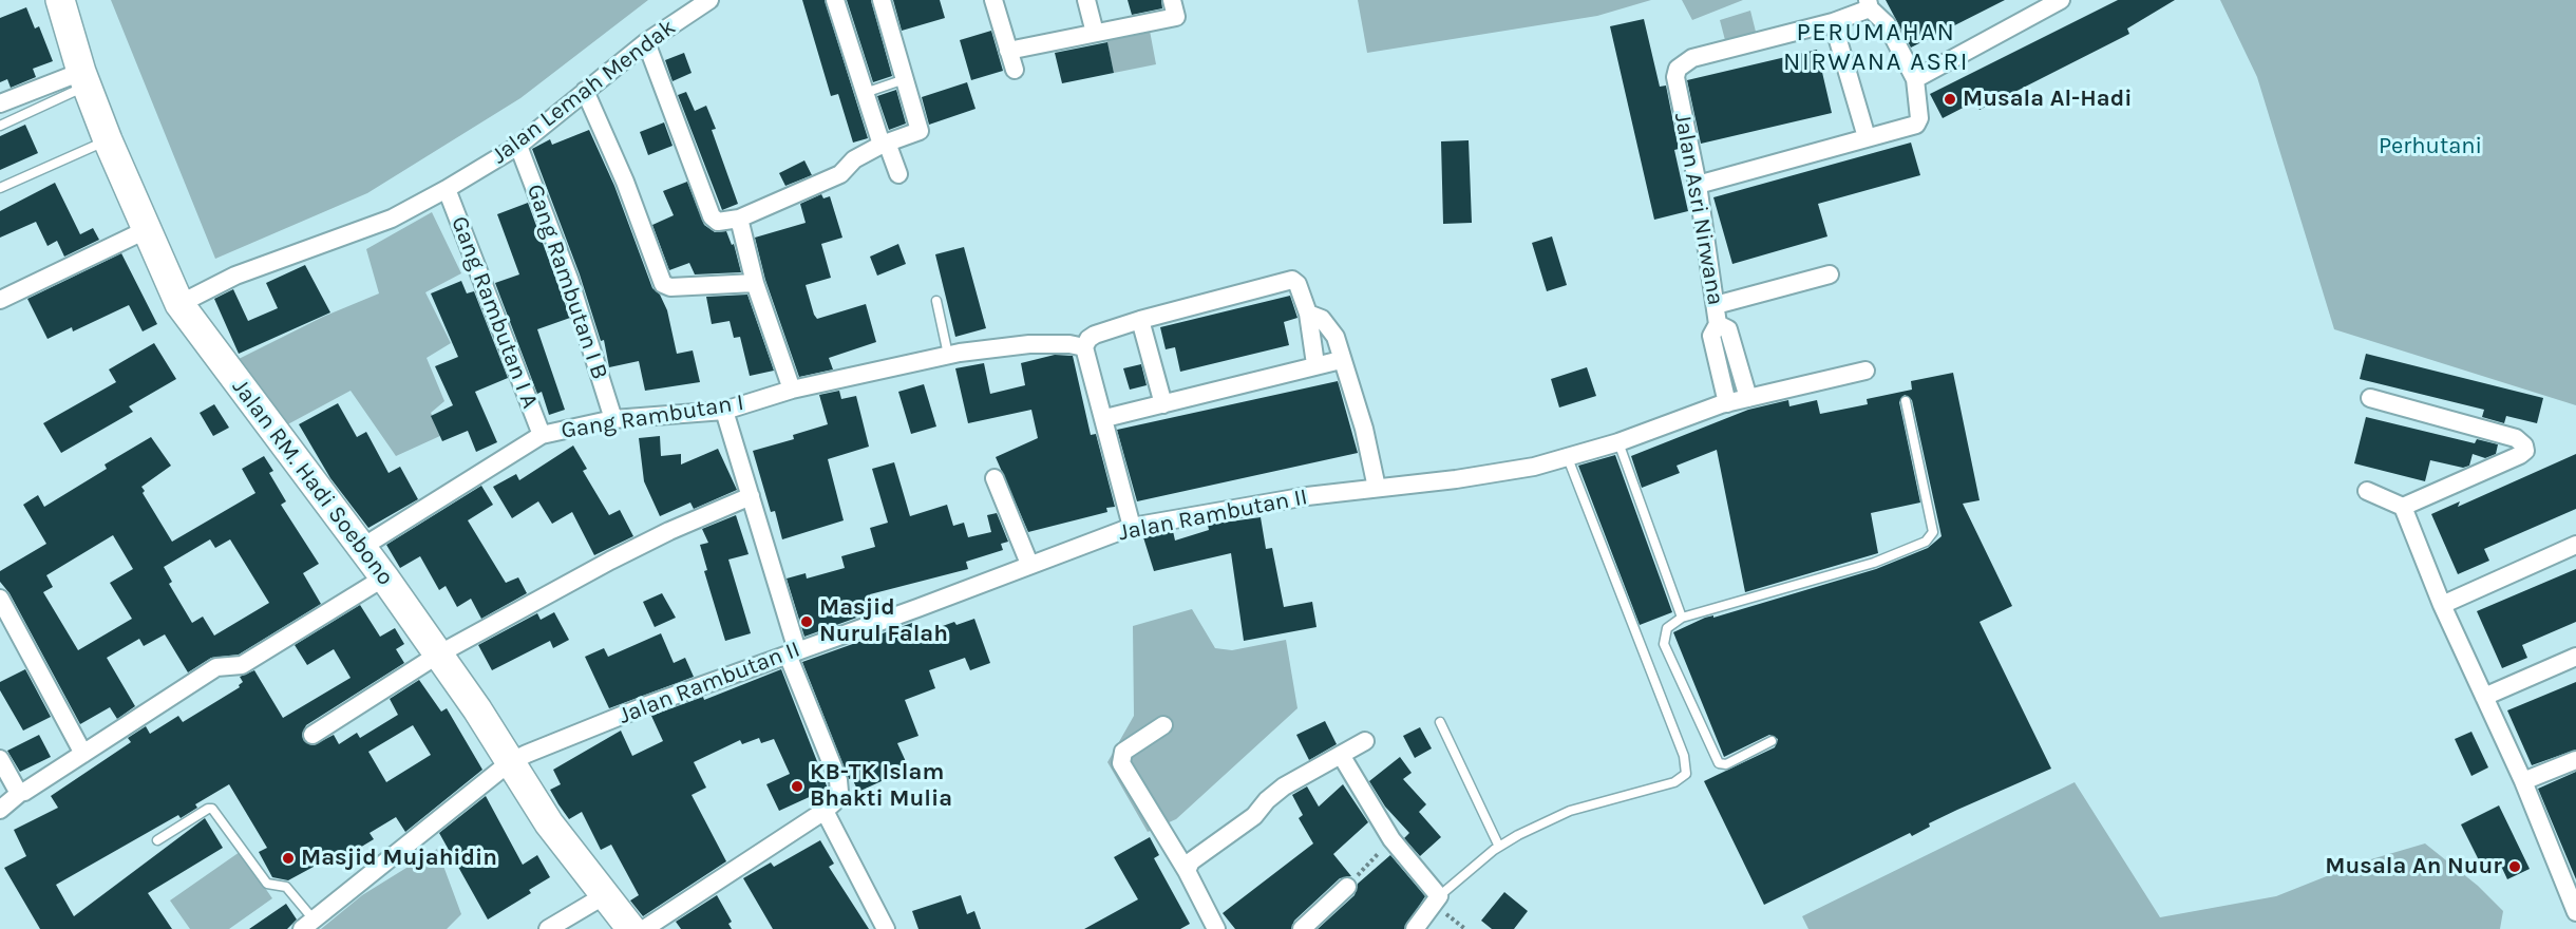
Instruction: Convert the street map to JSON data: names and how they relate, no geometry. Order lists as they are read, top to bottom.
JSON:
{
  "streets": {
    "main road": ["Jalan RM. Hadi Soebono"],
    "street": [
      "Jalan Lemah Mendak",
      "Jalan Asri Nirwana",
      "Gang Rambutan I B",
      "Gang Rambutan I A",
      "Gang Rambutan I",
      "Jalan Rambutan II"
    ]
  },
  "crossings": [
    ["Jalan Lemah Mendak", "Gang Rambutan I B"],
    ["Jalan Lemah Mendak", "Gang Rambutan I A"],
    ["Jalan Lemah Mendak", "Jalan RM. Hadi Soebono"],
    ["Jalan Asri Nirwana", "Jalan Rambutan II"],
    ["Gang Rambutan I B", "Gang Rambutan I"],
    ["Gang Rambutan I A", "Gang Rambutan I"],
    ["Gang Rambutan I", "Jalan RM. Hadi Soebono"],
    ["Jalan RM. Hadi Soebono", "Jalan Rambutan II"]
  ],
  "districts": ["PERUMAHAN NIRWANA ASRI"],
  "parks": ["Perhutani"],
  "places": [
    "Musala Al-Hadi",
    "Masjid Nurul Falah",
    "KB-TK Islam Bhakti Mulia",
    "Masjid Mujahidin",
    "Musala An Nuur"
  ]
}
